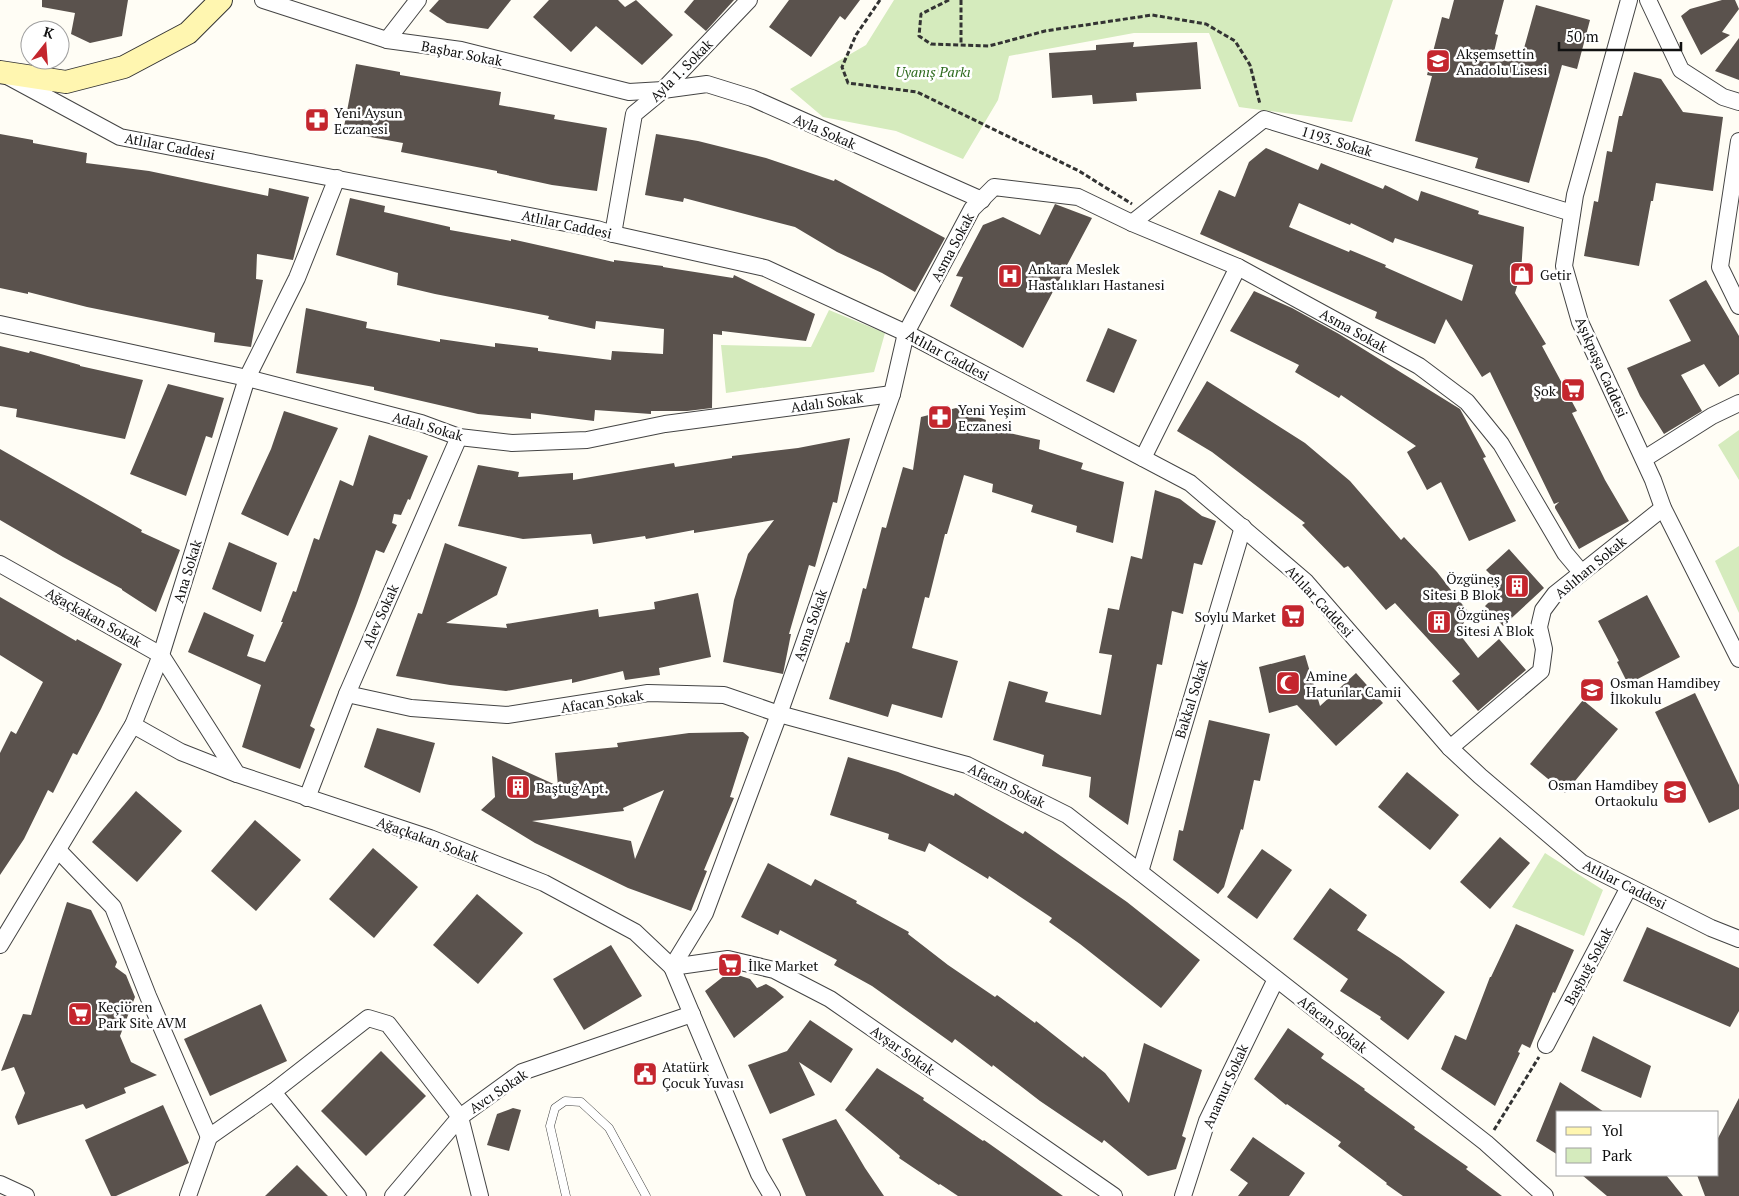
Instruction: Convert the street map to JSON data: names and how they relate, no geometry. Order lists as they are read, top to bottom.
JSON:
{
  "streets": {
    "street": [
      "Başbar Sokak",
      "Ayla 1. Sokak",
      "Ayla Sokak",
      "1193. Sokak",
      "Atlılar Caddesi",
      "Asma Sokak",
      "Aşıkpaşa Caddesi",
      "Adalı Sokak",
      "Aslıhan Sokak",
      "Ana Sokak",
      "Alev Sokak",
      "Ağaçkakan Sokak",
      "Bakkal Sokak",
      "Afacan Sokak",
      "Başbuğ Sokak",
      "Avşar Sokak",
      "Anamur Sokak",
      "Avcı Sokak"
    ]
  },
  "crossings": [
    ["Başbar Sokak", "Ayla 1. Sokak"],
    ["Başbar Sokak", "Ayla Sokak"],
    ["Ayla 1. Sokak", "Ayla Sokak"],
    ["Ayla 1. Sokak", "Atlılar Caddesi"],
    ["Ayla Sokak", "Asma Sokak"],
    ["1193. Sokak", "Aşıkpaşa Caddesi"],
    ["Atlılar Caddesi", "Asma Sokak"],
    ["Atlılar Caddesi", "Aslıhan Sokak"],
    ["Atlılar Caddesi", "Ana Sokak"],
    ["Atlılar Caddesi", "Bakkal Sokak"],
    ["Atlılar Caddesi", "Başbuğ Sokak"],
    ["Asma Sokak", "Adalı Sokak"],
    ["Asma Sokak", "Aslıhan Sokak"],
    ["Asma Sokak", "Ağaçkakan Sokak"],
    ["Asma Sokak", "Afacan Sokak"],
    ["Asma Sokak", "Avşar Sokak"],
    ["Aşıkpaşa Caddesi", "Aslıhan Sokak"],
    ["Adalı Sokak", "Ana Sokak"],
    ["Adalı Sokak", "Alev Sokak"],
    ["Ana Sokak", "Ağaçkakan Sokak"],
    ["Alev Sokak", "Ağaçkakan Sokak"],
    ["Alev Sokak", "Afacan Sokak"],
    ["Ağaçkakan Sokak", "Avşar Sokak"],
    ["Ağaçkakan Sokak", "Avcı Sokak"],
    ["Bakkal Sokak", "Afacan Sokak"],
    ["Afacan Sokak", "Anamur Sokak"]
  ],
  "parks": ["Uyanış Parkı"],
  "places": {
    "school or university": ["Akşemsettin Anadolu Lisesi", "Osman Hamdibey İlkokulu", "Osman Hamdibey Ortaokulu"],
    "pharmacy": ["Yeni Aysun Eczanesi", "Yeni Yeşim Eczanesi"],
    "shop": ["Getir"],
    "hospital": ["Ankara Meslek Hastalıkları Hastanesi"],
    "supermarket": [
      "Şok",
      "Soylu Market",
      "İlke Market",
      "Keçiören Park Site AVM"
    ],
    "building": ["Özgüneş Sitesi B Blok", "Özgüneş Sitesi A Blok", "Baştuğ Apt."],
    "mosque": ["Amine Hatunlar Camii"],
    "public building": ["Atatürk Çocuk Yuvası"]
  },
  "legend": ["Yol", "Park"],
  "scale_bar": "50 m",
  "north": "top"
}
